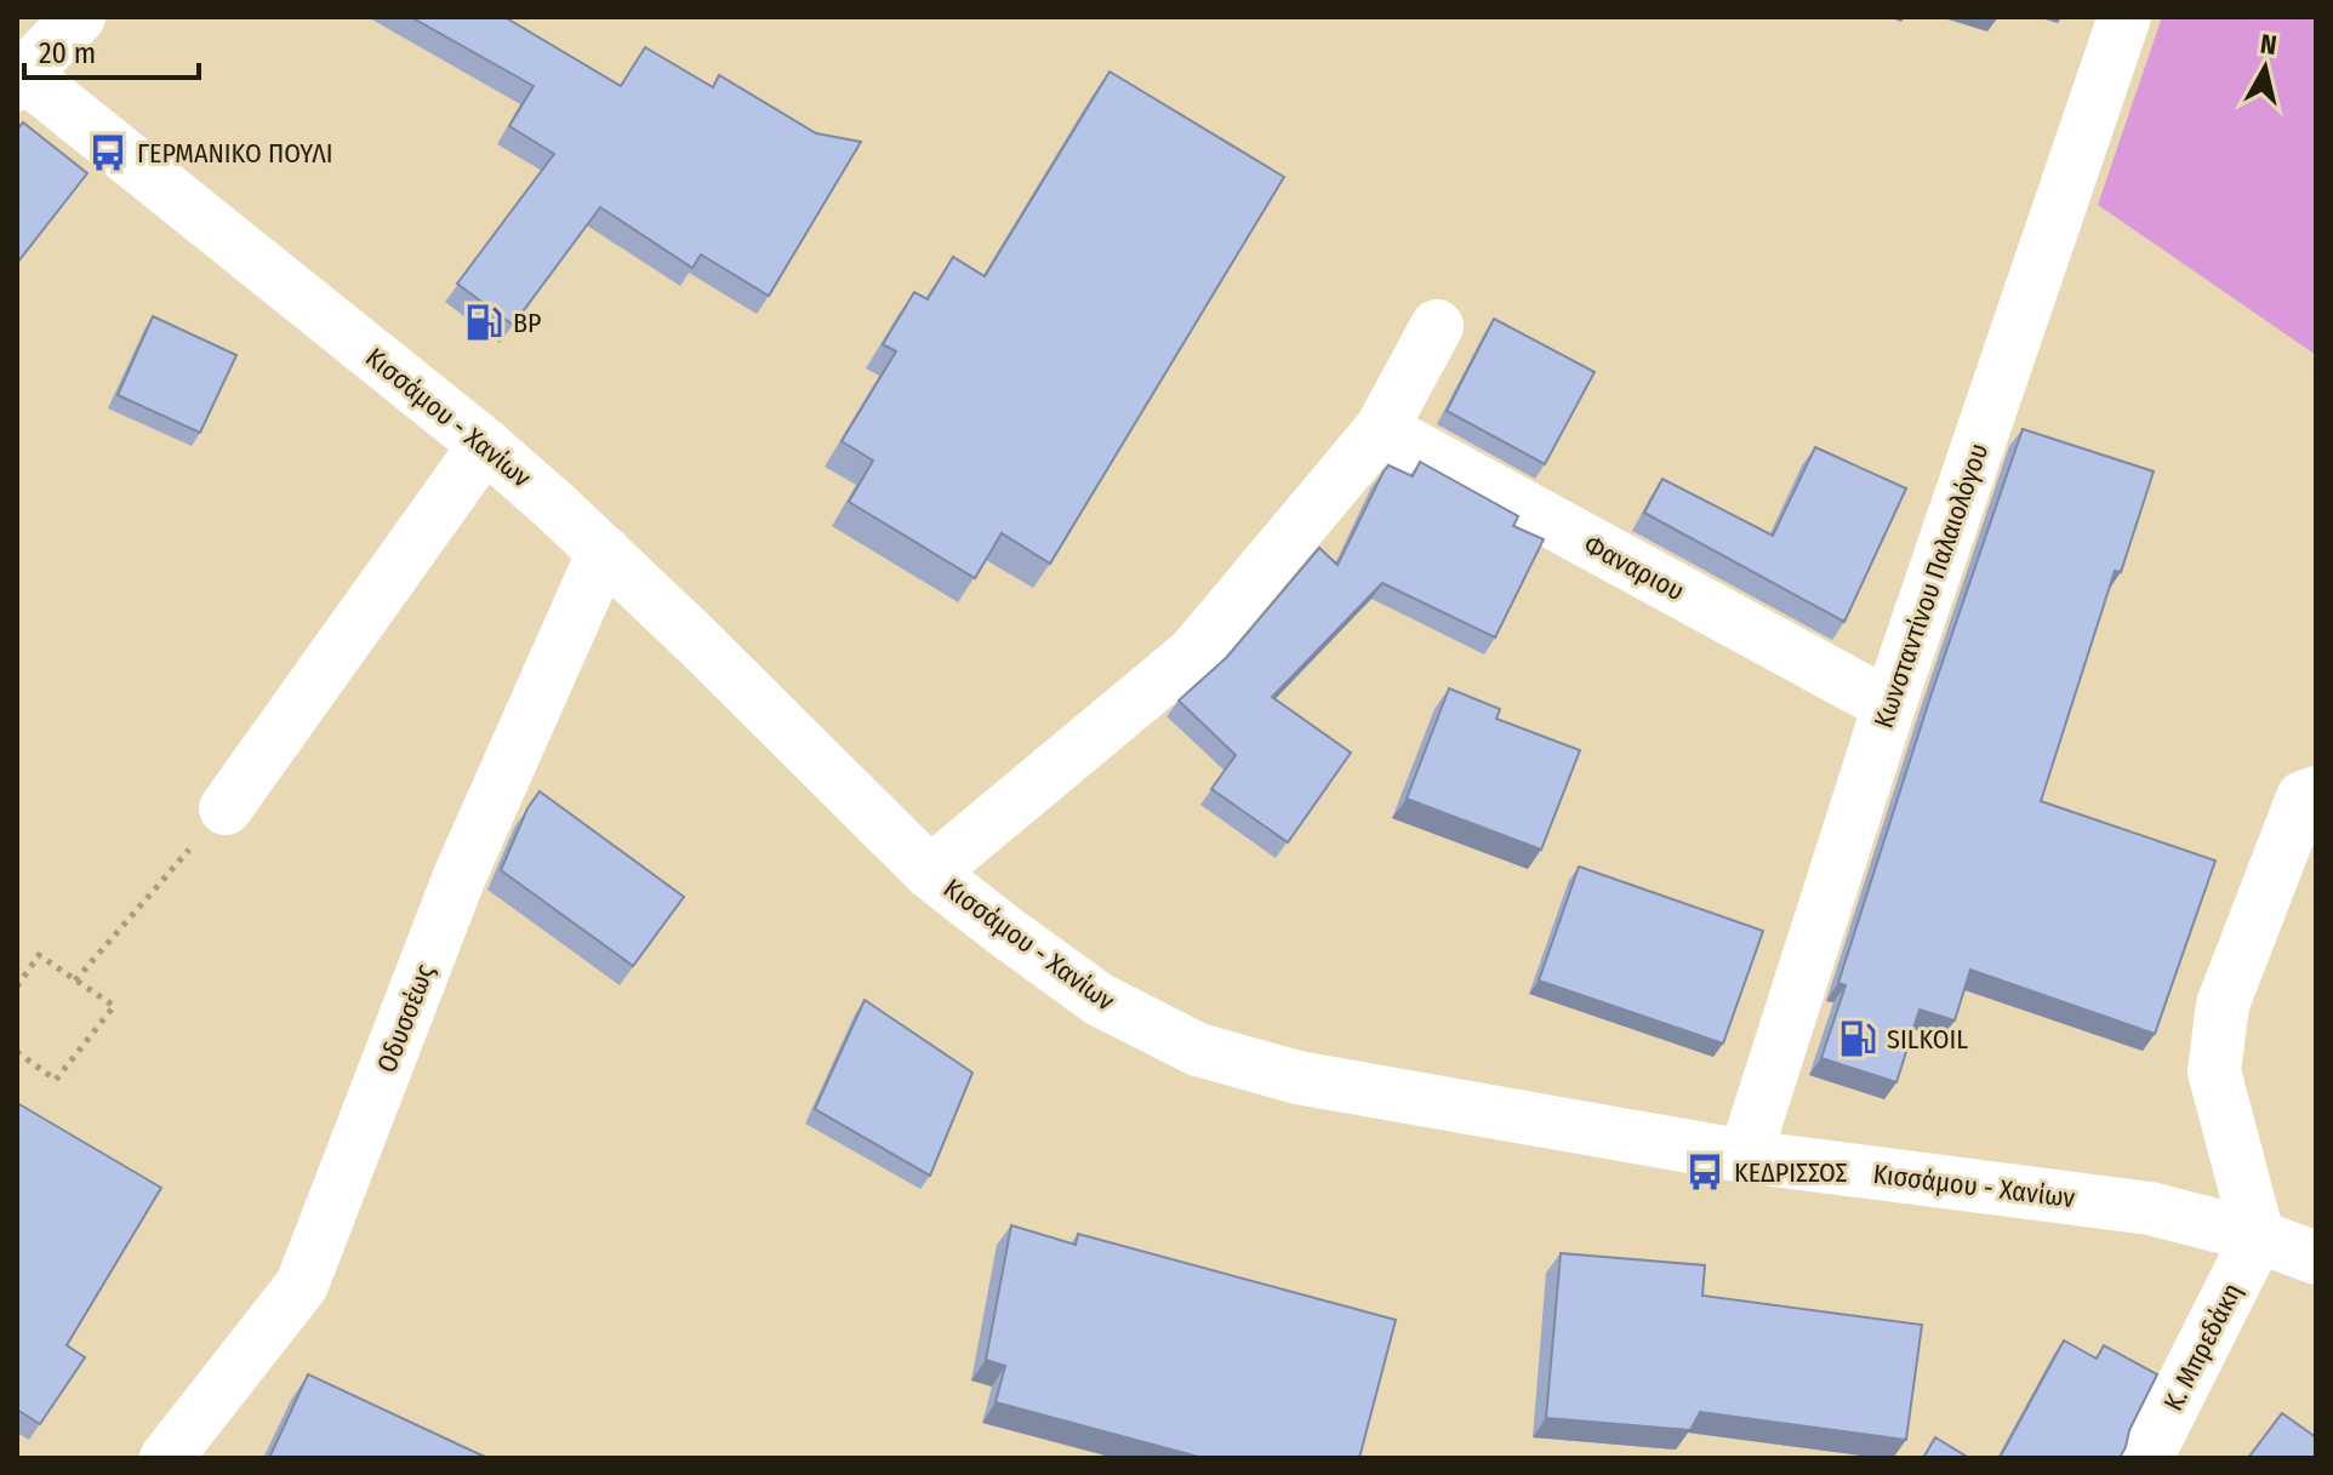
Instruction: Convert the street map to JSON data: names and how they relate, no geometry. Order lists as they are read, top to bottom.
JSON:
{
  "streets": {
    "street": [
      "Κισσάμου - Χανίων",
      "Φαναριου",
      "Κωνσταντίνου Παλαιολόγου",
      "Οδυσσέως",
      "Κ. Μπρεδάκη"
    ]
  },
  "crossings": [
    ["Κισσάμου - Χανίων", "Κωνσταντίνου Παλαιολόγου"],
    ["Κισσάμου - Χανίων", "Οδυσσέως"],
    ["Κισσάμου - Χανίων", "Κ. Μπρεδάκη"],
    ["Φαναριου", "Κωνσταντίνου Παλαιολόγου"]
  ],
  "places": {
    "bus stop": ["ΓΕΡΜΑΝΙΚΟ ΠΟΥΛΙ", "ΚΕΔΡΙΣΣΟΣ"],
    "fuel station": ["BP", "SILKOIL"]
  },
  "scale_bar": "20 m",
  "north": "top"
}
